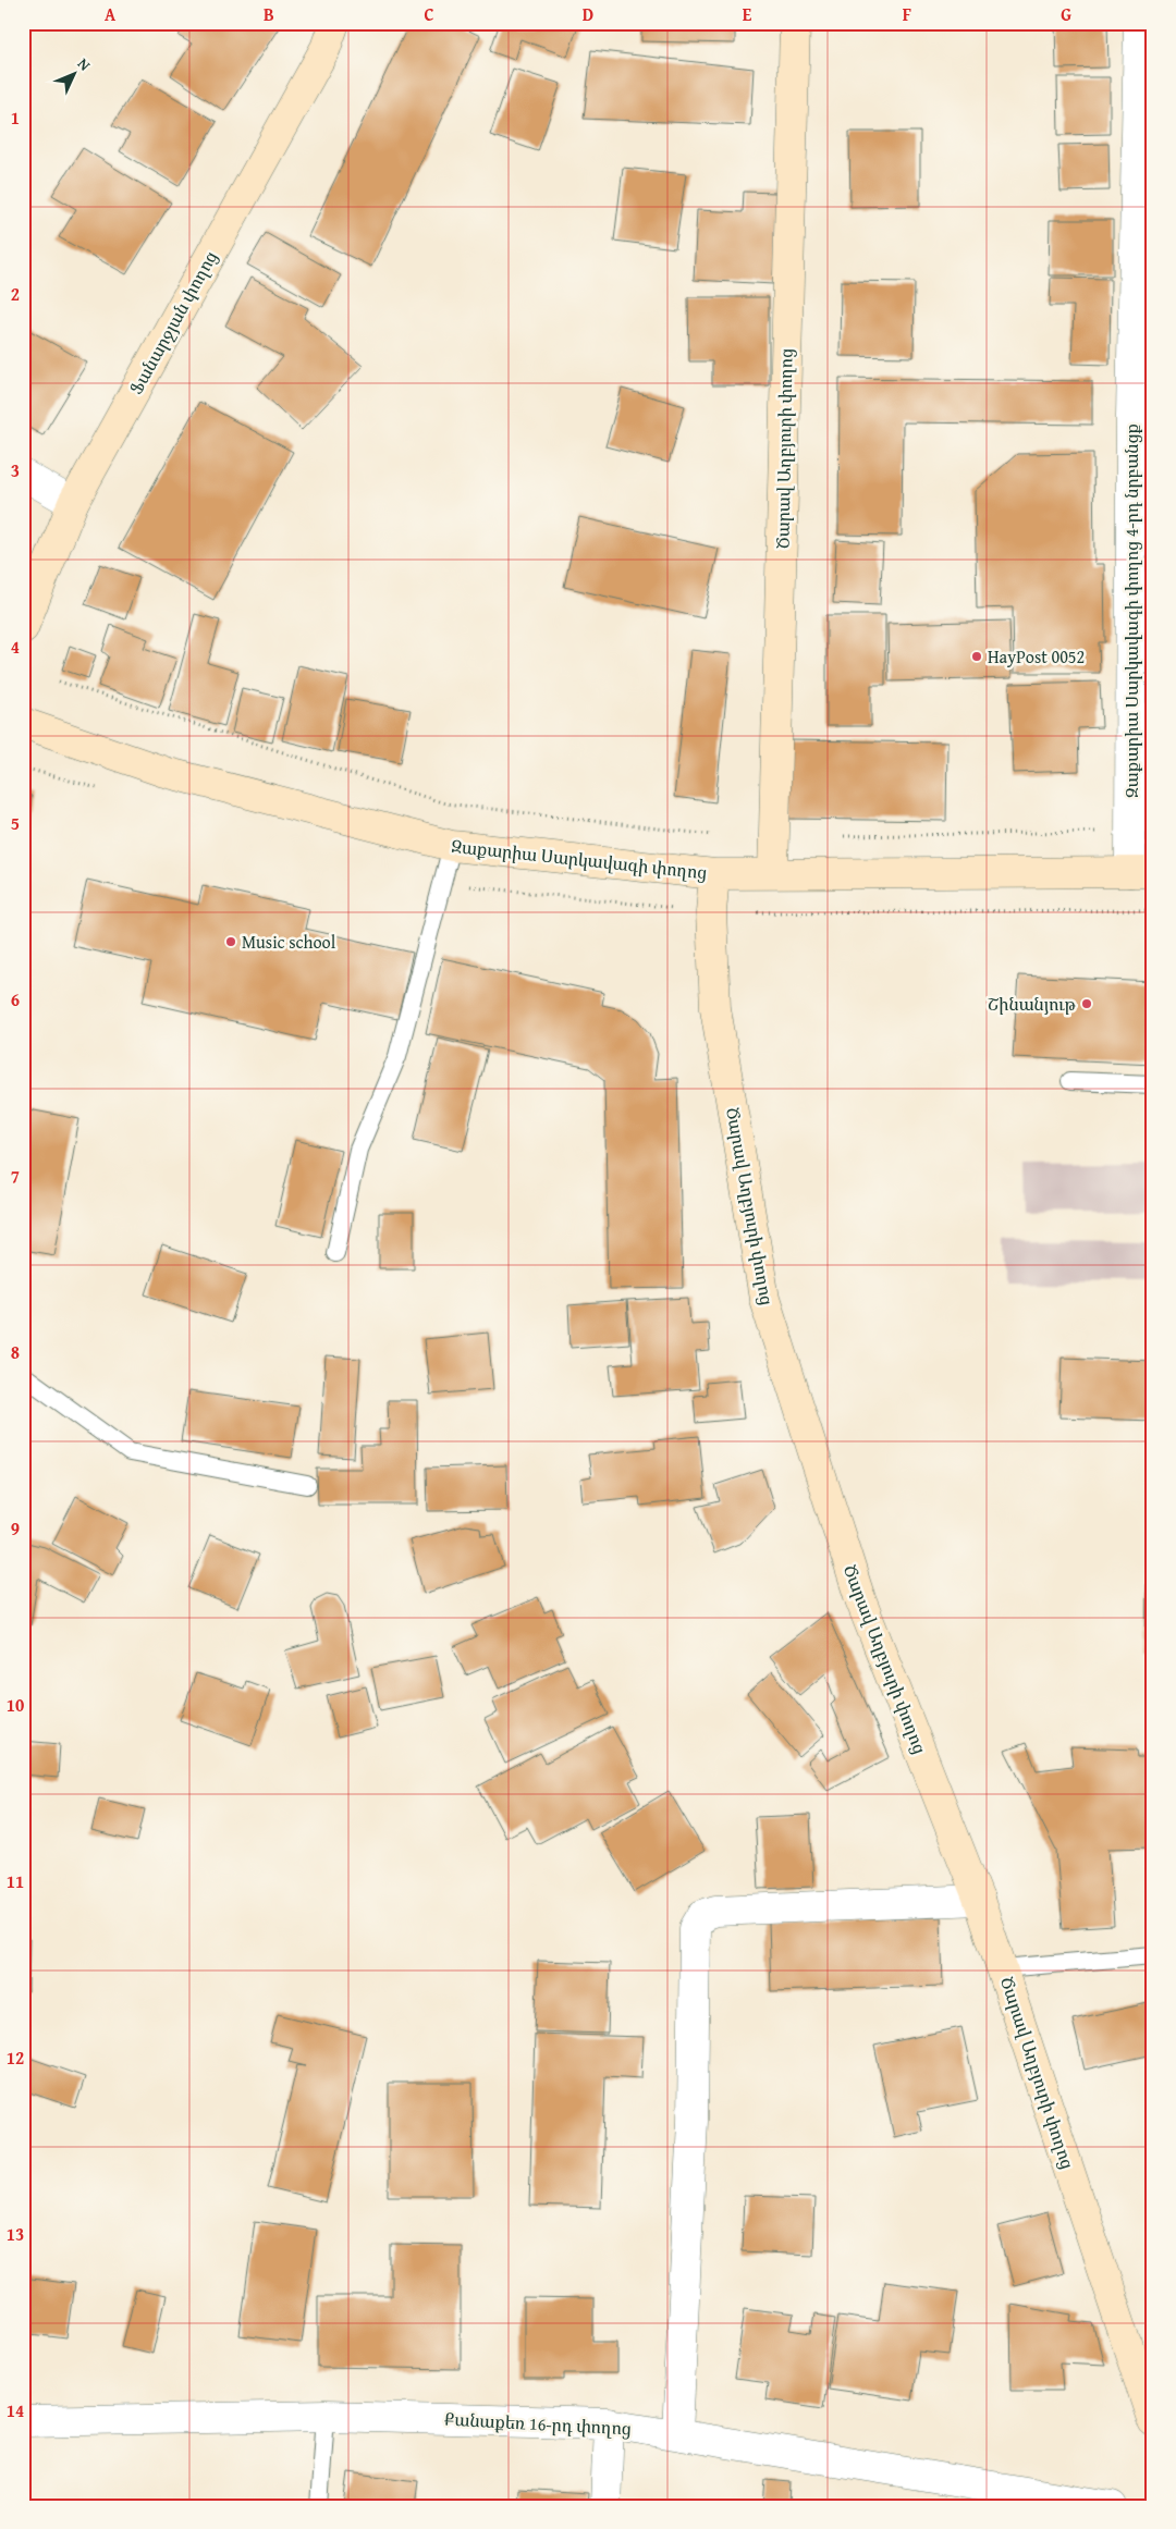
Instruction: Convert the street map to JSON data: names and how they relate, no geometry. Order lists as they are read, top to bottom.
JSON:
{
  "streets": {
    "main road": ["Ֆանարջյան փողոց", "Ծարավ Աղբյուրի փողոց", "Զաքարիա Սարկավագի փողոց"],
    "street": ["Զաքարիա Սարկավագի փողոց 4-րդ նրբանցք", "Քանաքեռ 16-րդ փողոց"]
  },
  "crossings": [
    ["Ծարավ Աղբյուրի փողոց", "Զաքարիա Սարկավագի փողոց"],
    ["Զաքարիա Սարկավագի փողոց 4-րդ նրբանցք", "Զաքարիա Սարկավագի փողոց"]
  ],
  "places": ["HayPost 0052", "Music school", "Շինանյութ"],
  "north": "top right",
  "grid": {
    "columns": [
      "A",
      "B",
      "C",
      "D",
      "E",
      "F",
      "G"
    ],
    "rows": [
      "1",
      "2",
      "3",
      "4",
      "5",
      "6",
      "7",
      "8",
      "9",
      "10",
      "11",
      "12",
      "13",
      "14"
    ]
  }
}
